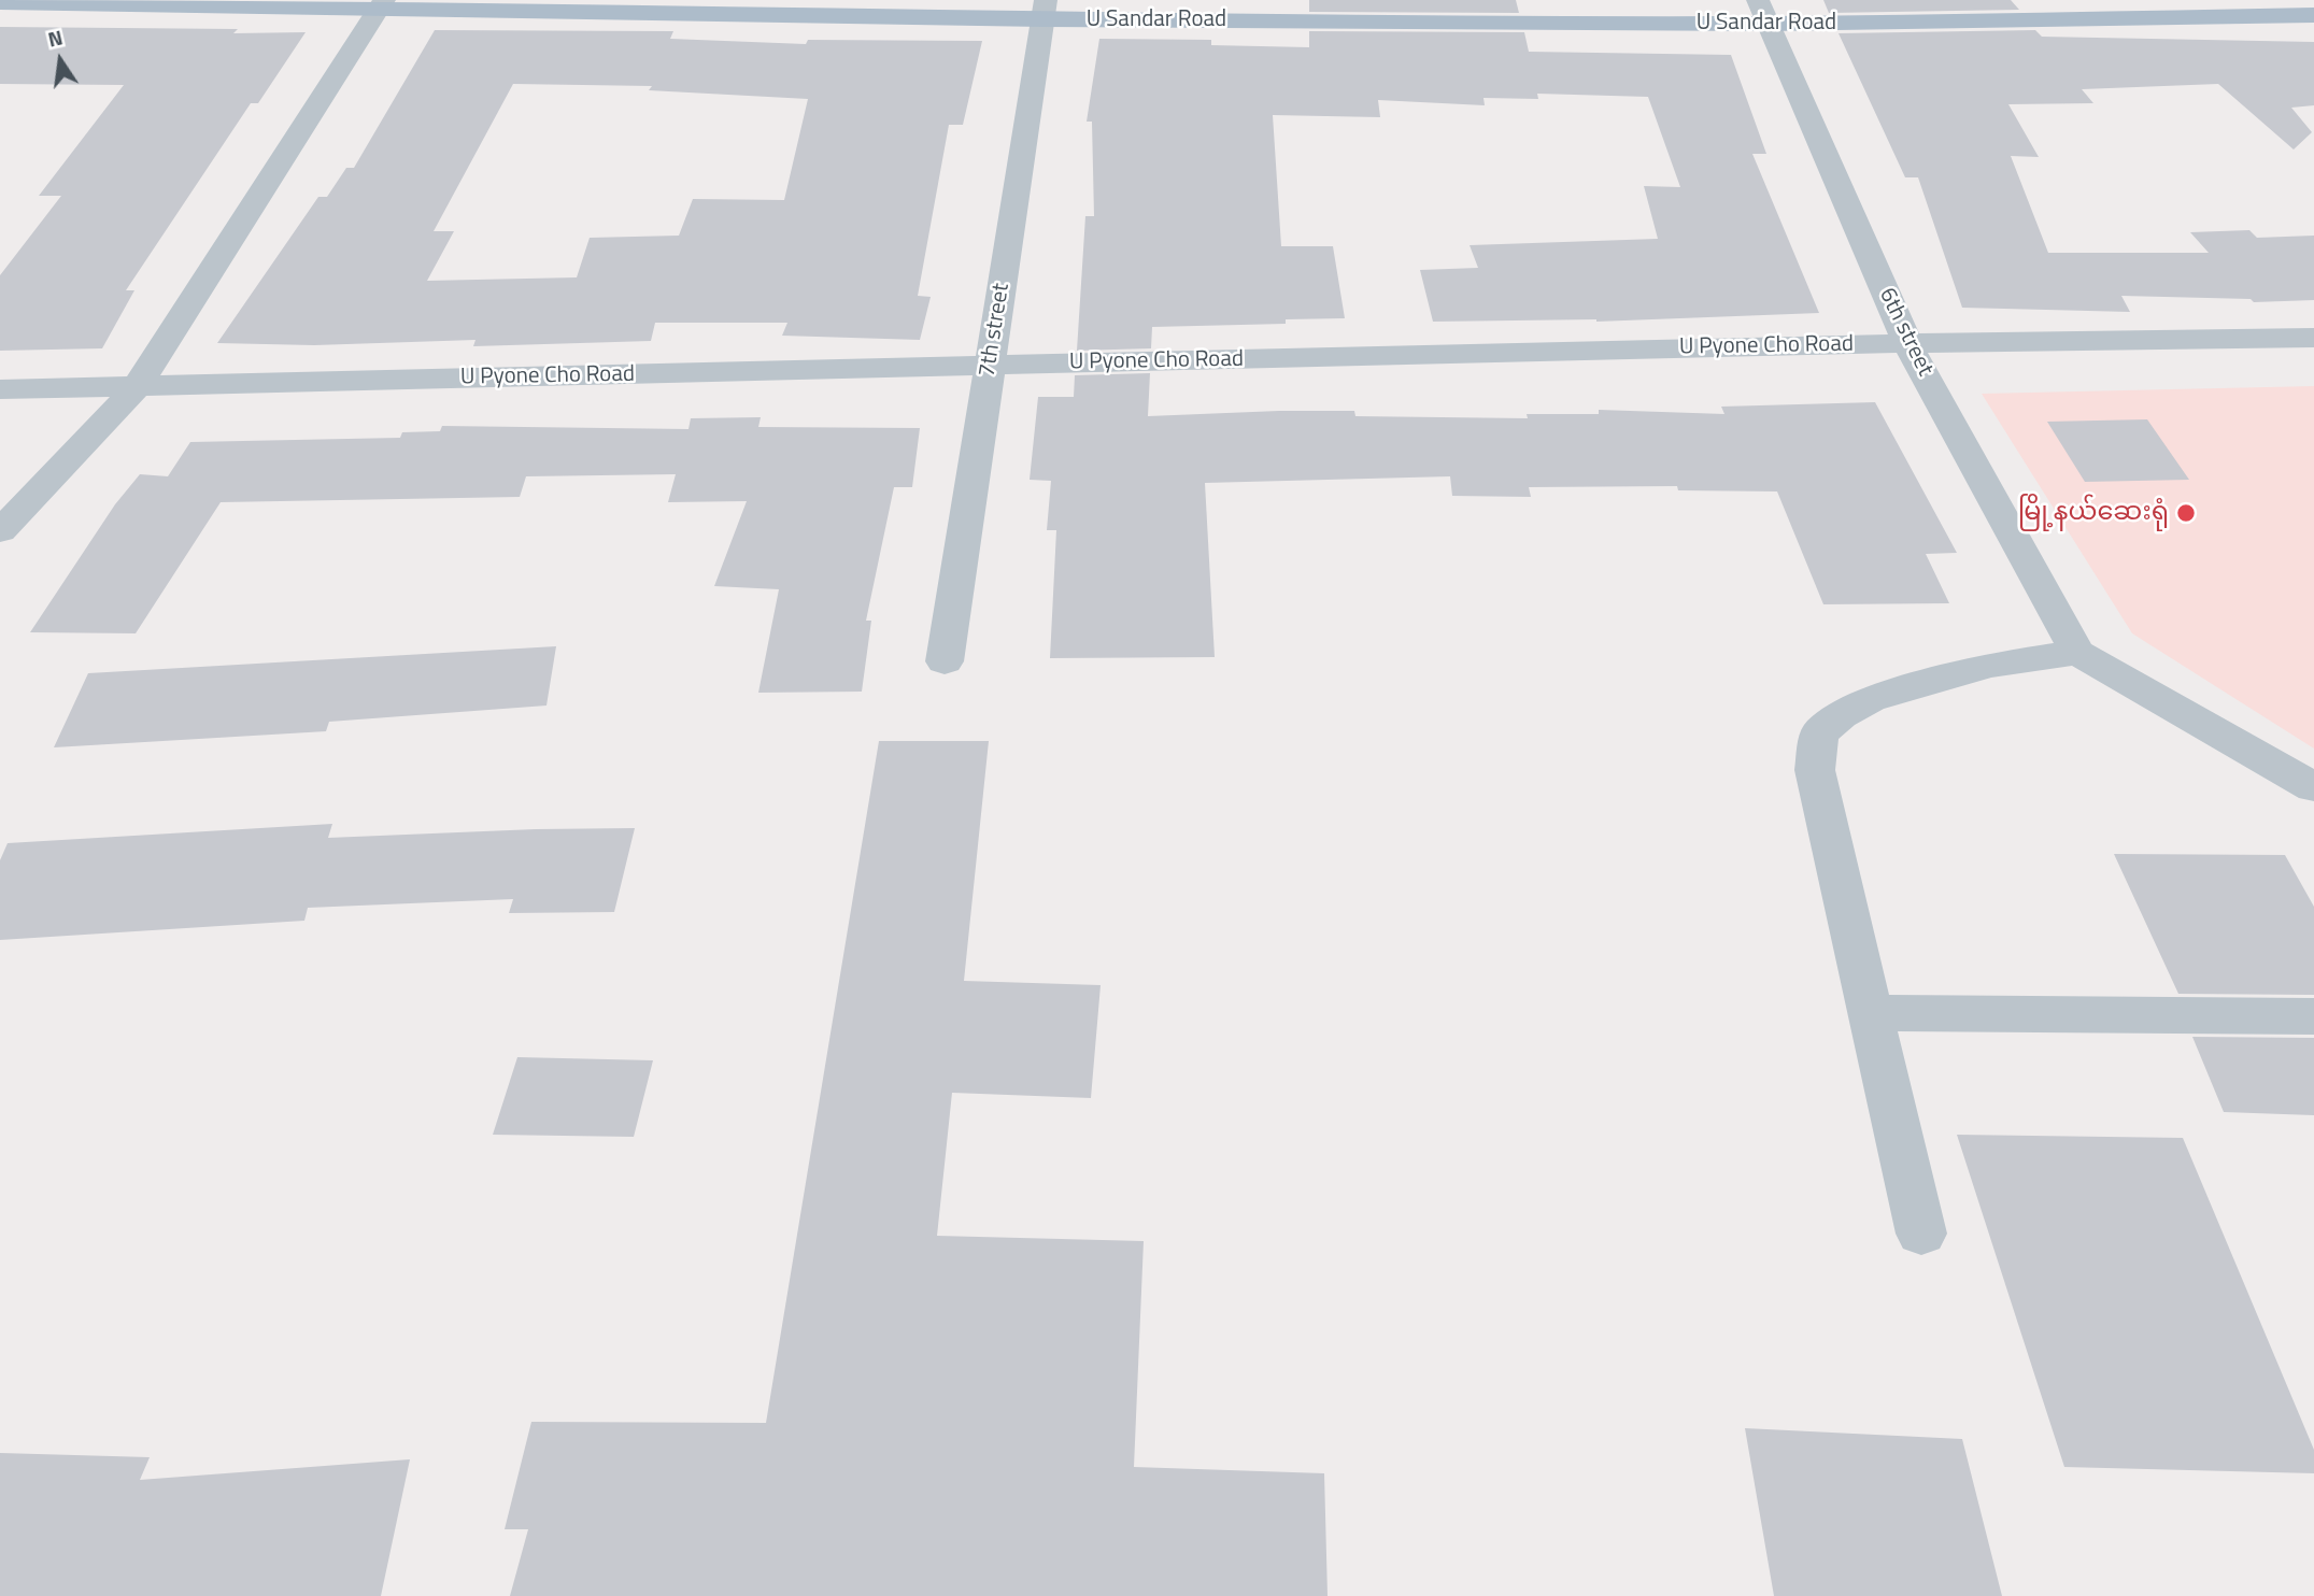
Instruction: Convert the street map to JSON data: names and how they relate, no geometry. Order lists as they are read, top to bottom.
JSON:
{
  "streets": {
    "main road": ["U Sandar Road"],
    "street": ["7th street", "6th street", "U Pyone Cho Road"]
  },
  "crossings": [
    ["U Sandar Road", "7th street"],
    ["U Sandar Road", "6th street"],
    ["7th street", "U Pyone Cho Road"],
    ["6th street", "U Pyone Cho Road"]
  ],
  "places": ["မြို့နယ်ဆေးရုံ"],
  "north": "top"
}
